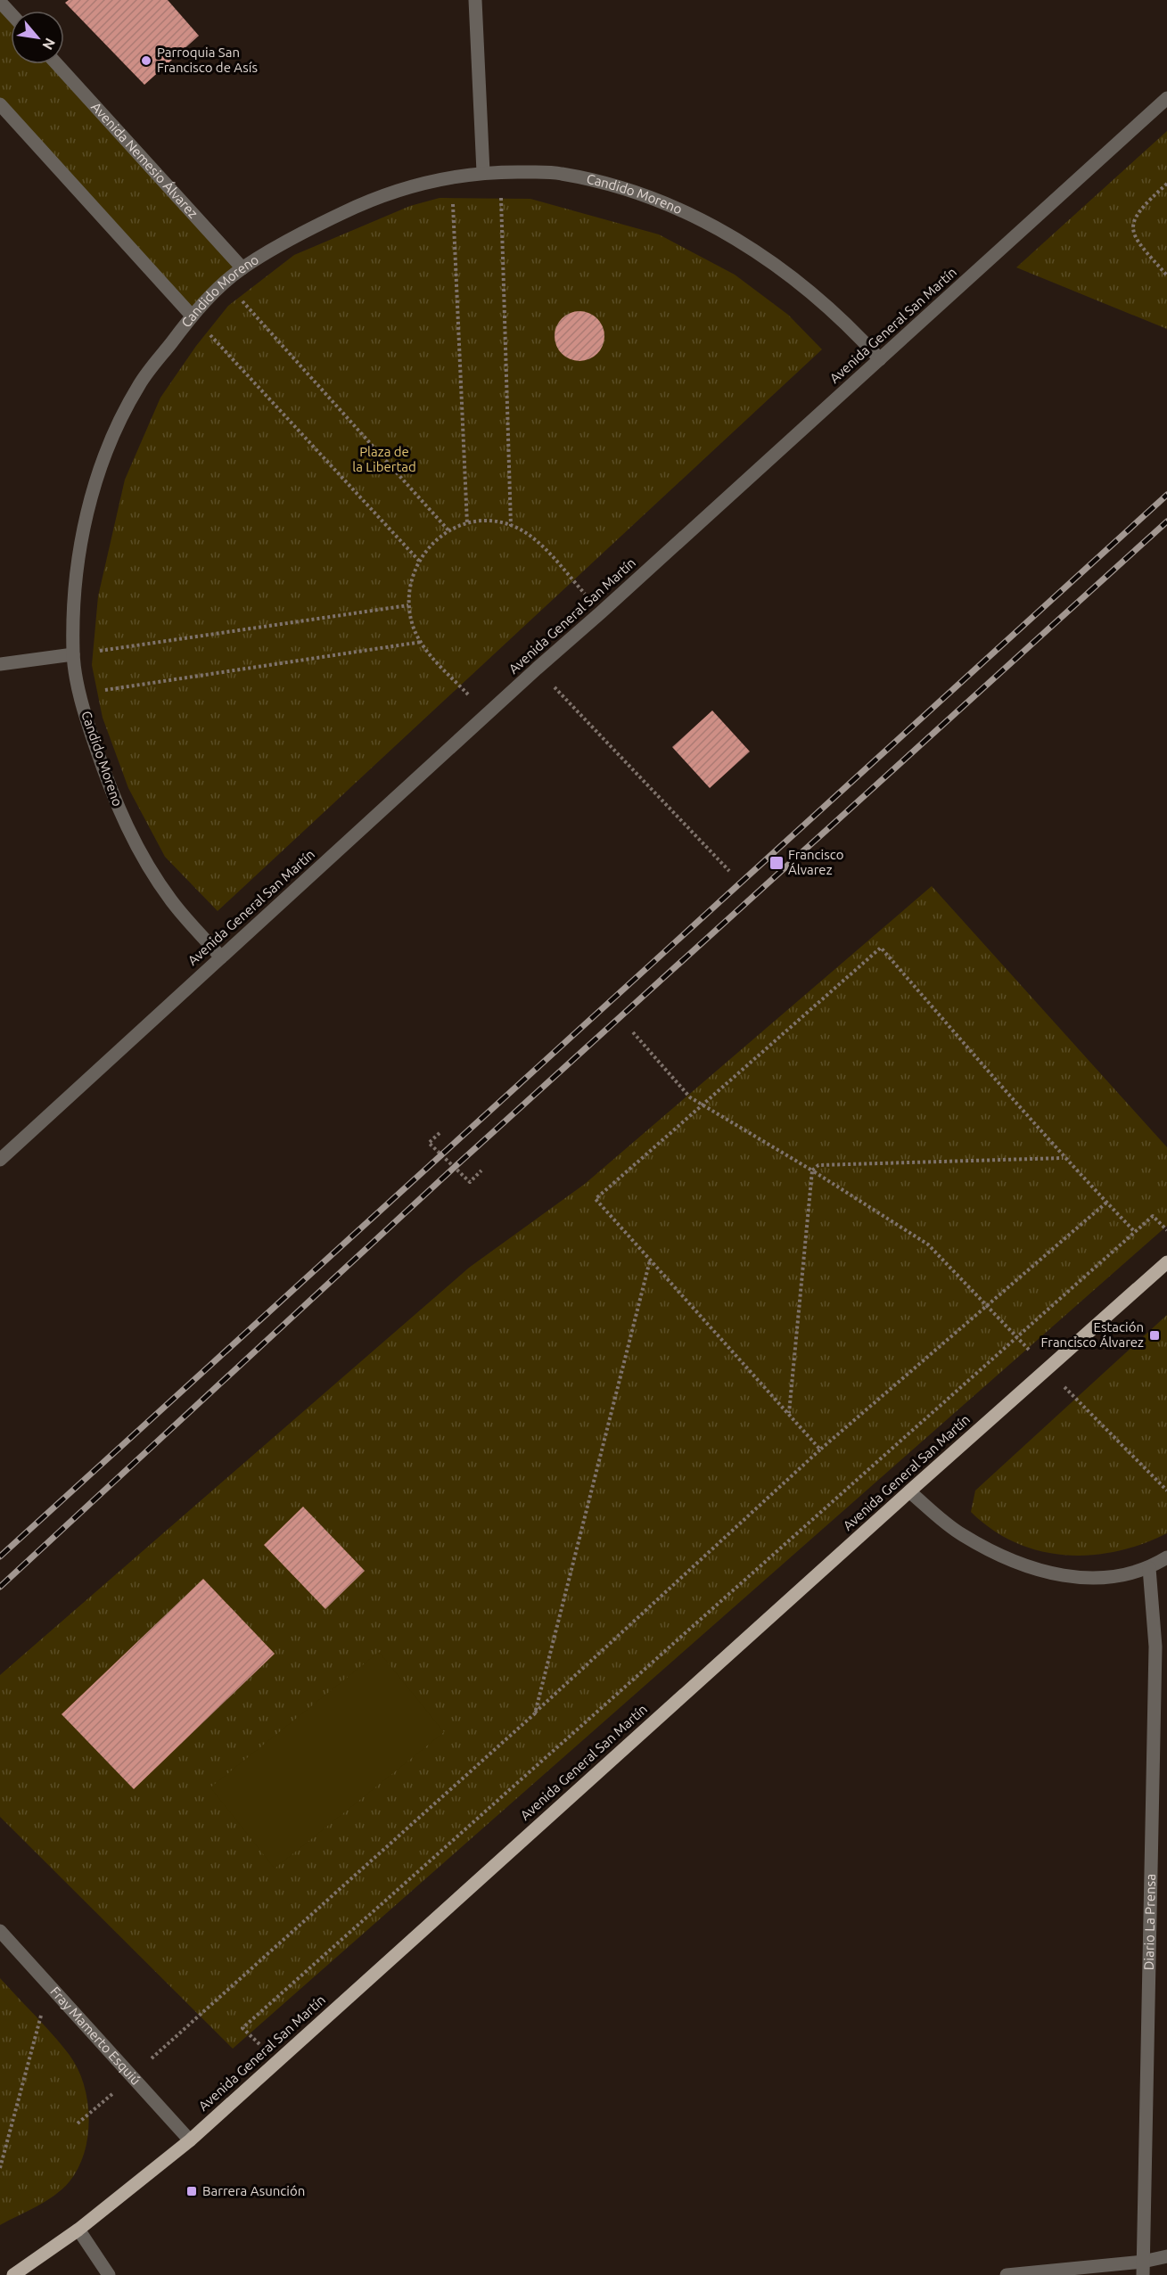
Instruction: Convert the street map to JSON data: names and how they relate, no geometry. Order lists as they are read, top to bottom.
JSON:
{
  "streets": {
    "main road": ["Avenida General San Martín"],
    "street": [
      "Avenida Nemesio Álvarez",
      "Candido Moreno",
      "Diario La Prensa",
      "Fray Mamerto Esquiú"
    ]
  },
  "crossings": [
    ["Avenida Nemesio Álvarez", "Candido Moreno"],
    ["Candido Moreno", "Avenida General San Martín"],
    ["Avenida General San Martín", "Fray Mamerto Esquiú"]
  ],
  "parks": ["Plaza de la Libertad"],
  "places": {
    "other": ["Parroquia San Francisco de Asís"],
    "transit": ["Francisco Álvarez", "Estación Francisco Álvarez", "Barrera Asunción"]
  },
  "north": "bottom right"
}
